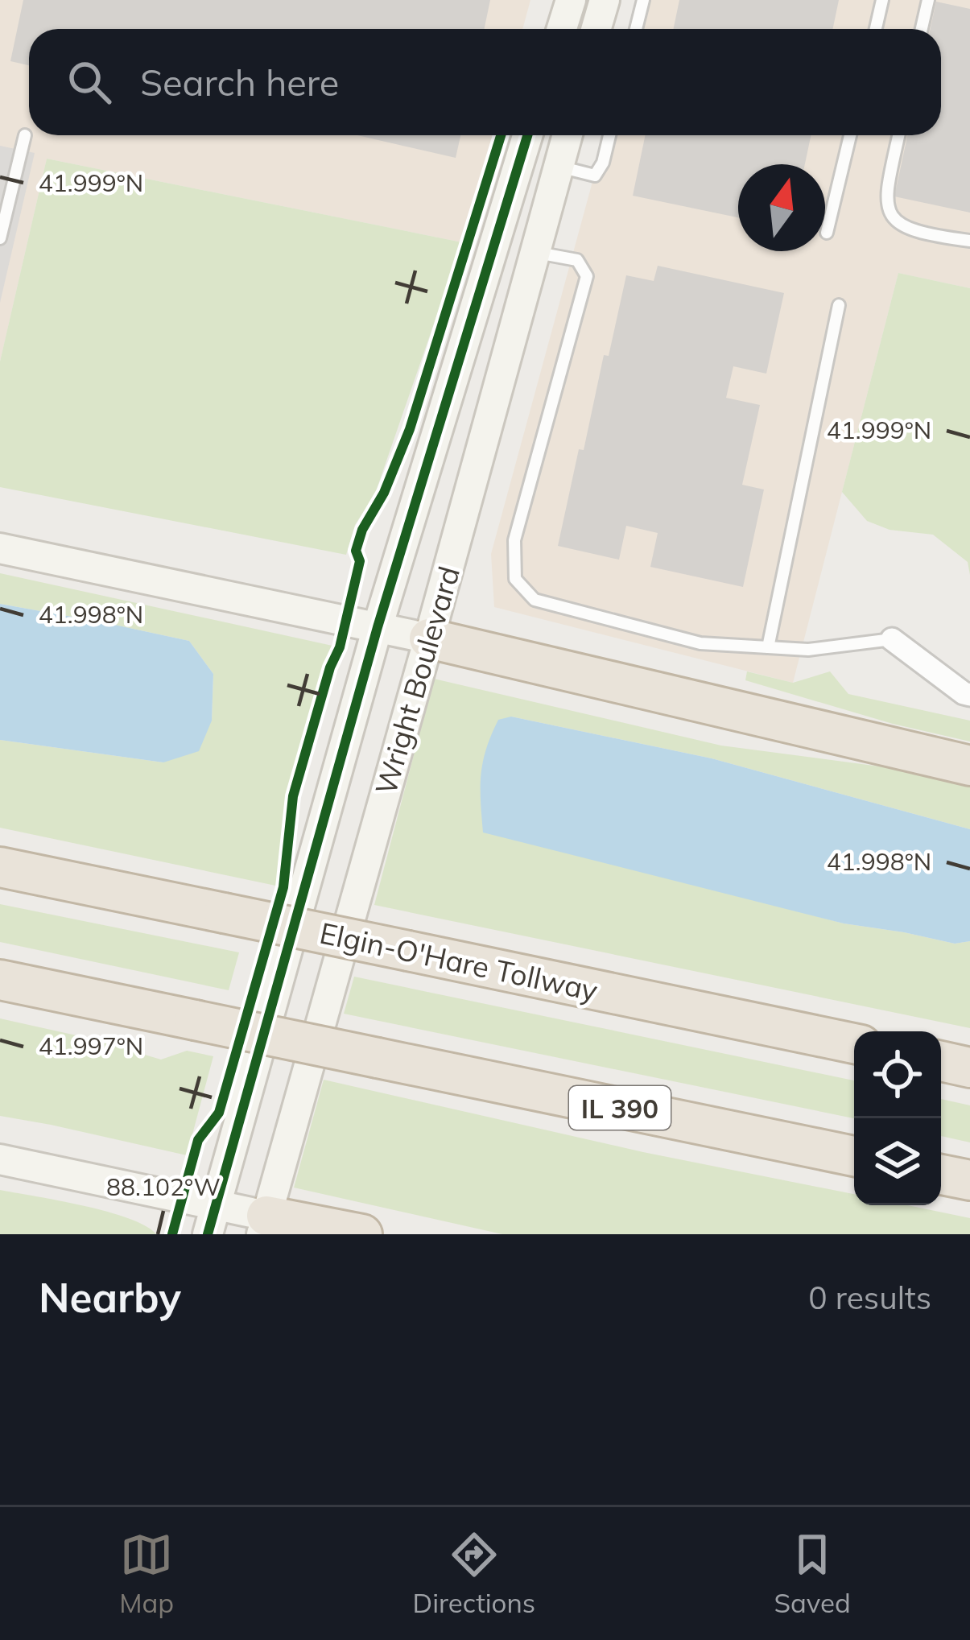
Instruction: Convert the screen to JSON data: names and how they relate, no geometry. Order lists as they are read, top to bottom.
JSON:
{
  "streets": {
    "highway": ["Elgin-O'Hare Tollway", "IL 390"],
    "street": ["Wright Boulevard"]
  },
  "north": "top",
  "page": {
    "search": "Search here",
    "heading": ["Nearby", "0 results"],
    "nav": ["Map", "Directions", "Saved"]
  },
  "coordinates": [
    "41.999°N",
    "41.998°N",
    "41.997°N",
    "88.102°W"
  ]
}
